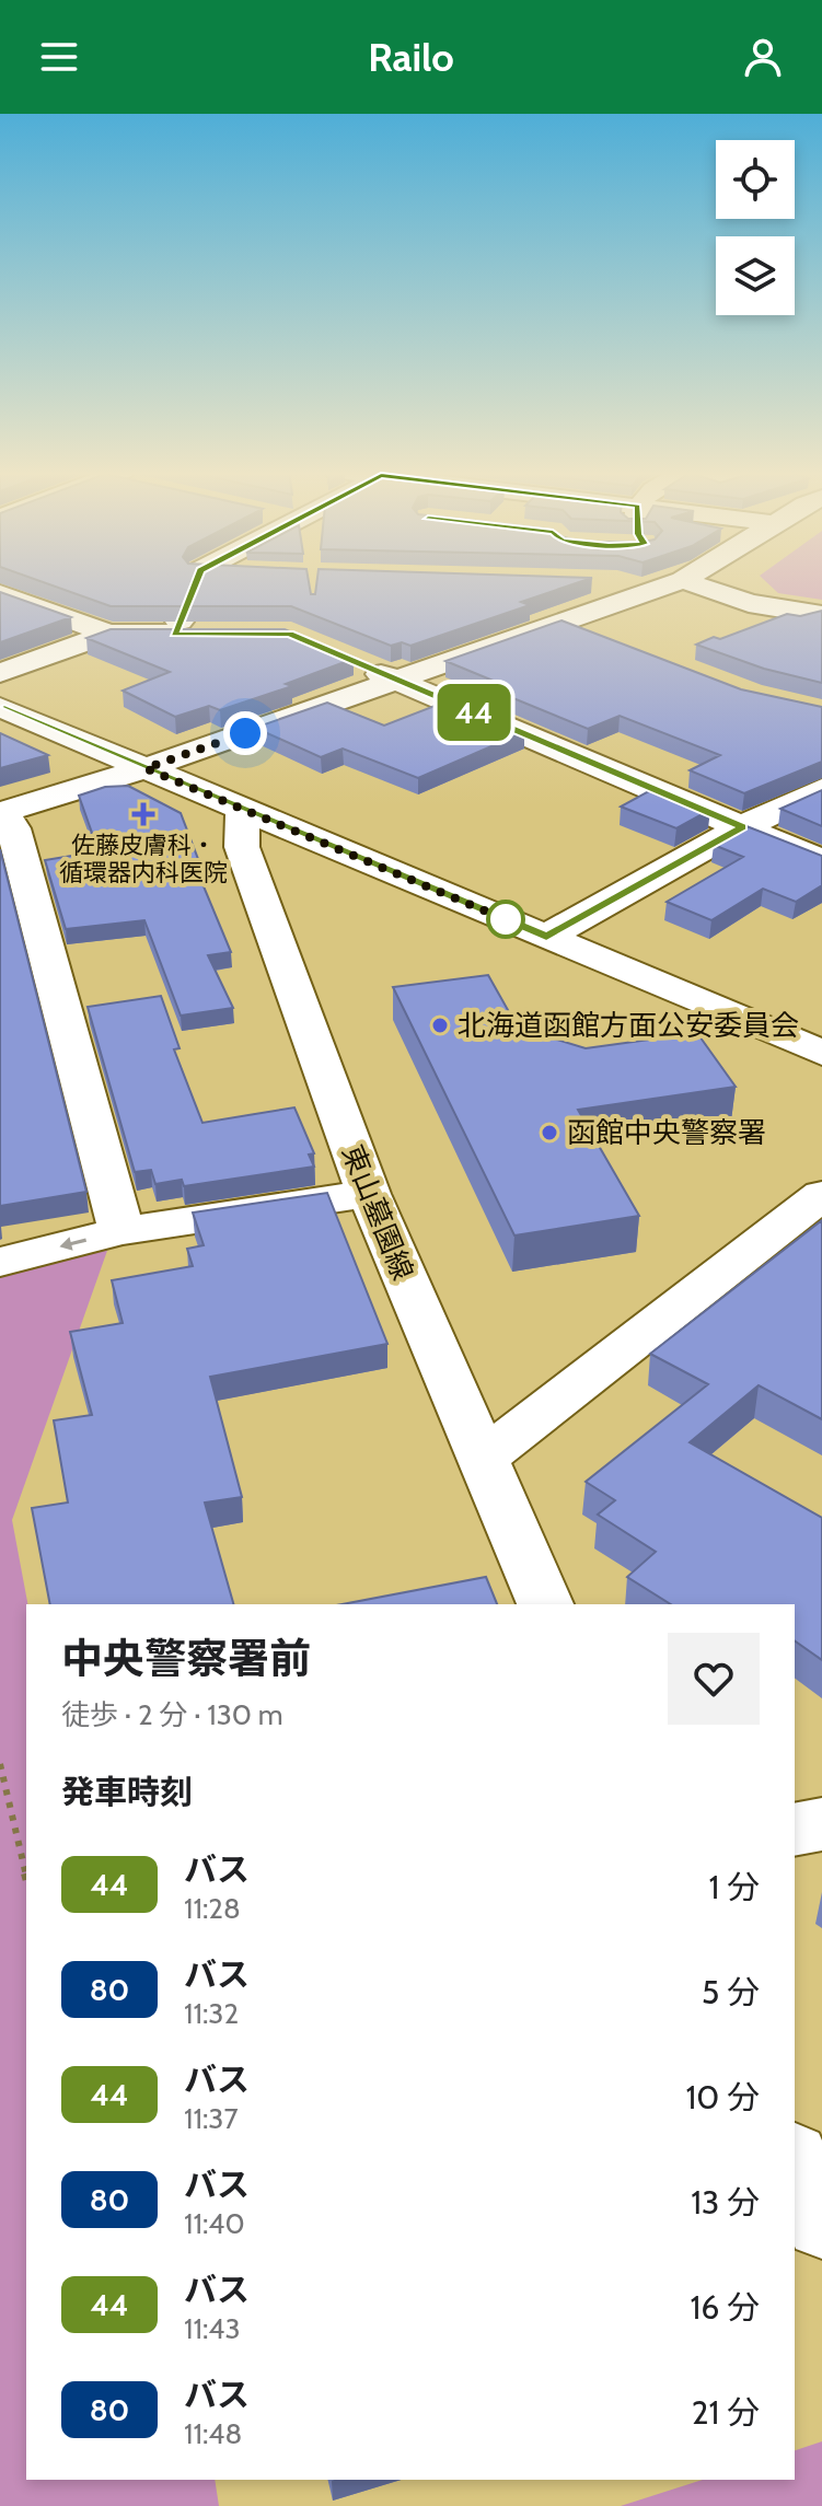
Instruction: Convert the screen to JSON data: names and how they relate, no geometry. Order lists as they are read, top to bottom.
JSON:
{
  "streets": {
    "street": ["東山墓園線"]
  },
  "places": {
    "health": ["佐藤皮膚科・ 循環器内科医院"],
    "other": ["北海道函館方面公安委員会", "函館中央警察署"]
  },
  "lines": ["bus line 44"],
  "page": {
    "header": "Railo",
    "on_map": "44",
    "heading": [
      ["中央警察署前", "徒歩 · 2 分 · 130 m"],
      "発車時刻"
    ],
    "list": [
      {
        "mark": "44",
        "name": "バス",
        "note": "11:28",
        "value": "1 分"
      },
      {
        "mark": "80",
        "name": "バス",
        "note": "11:32",
        "value": "5 分"
      },
      {
        "mark": "44",
        "name": "バス",
        "note": "11:37",
        "value": "10 分"
      },
      {
        "mark": "80",
        "name": "バス",
        "note": "11:40",
        "value": "13 分"
      },
      {
        "mark": "44",
        "name": "バス",
        "note": "11:43",
        "value": "16 分"
      },
      {
        "mark": "80",
        "name": "バス",
        "note": "11:48",
        "value": "21 分"
      }
    ]
  }
}
